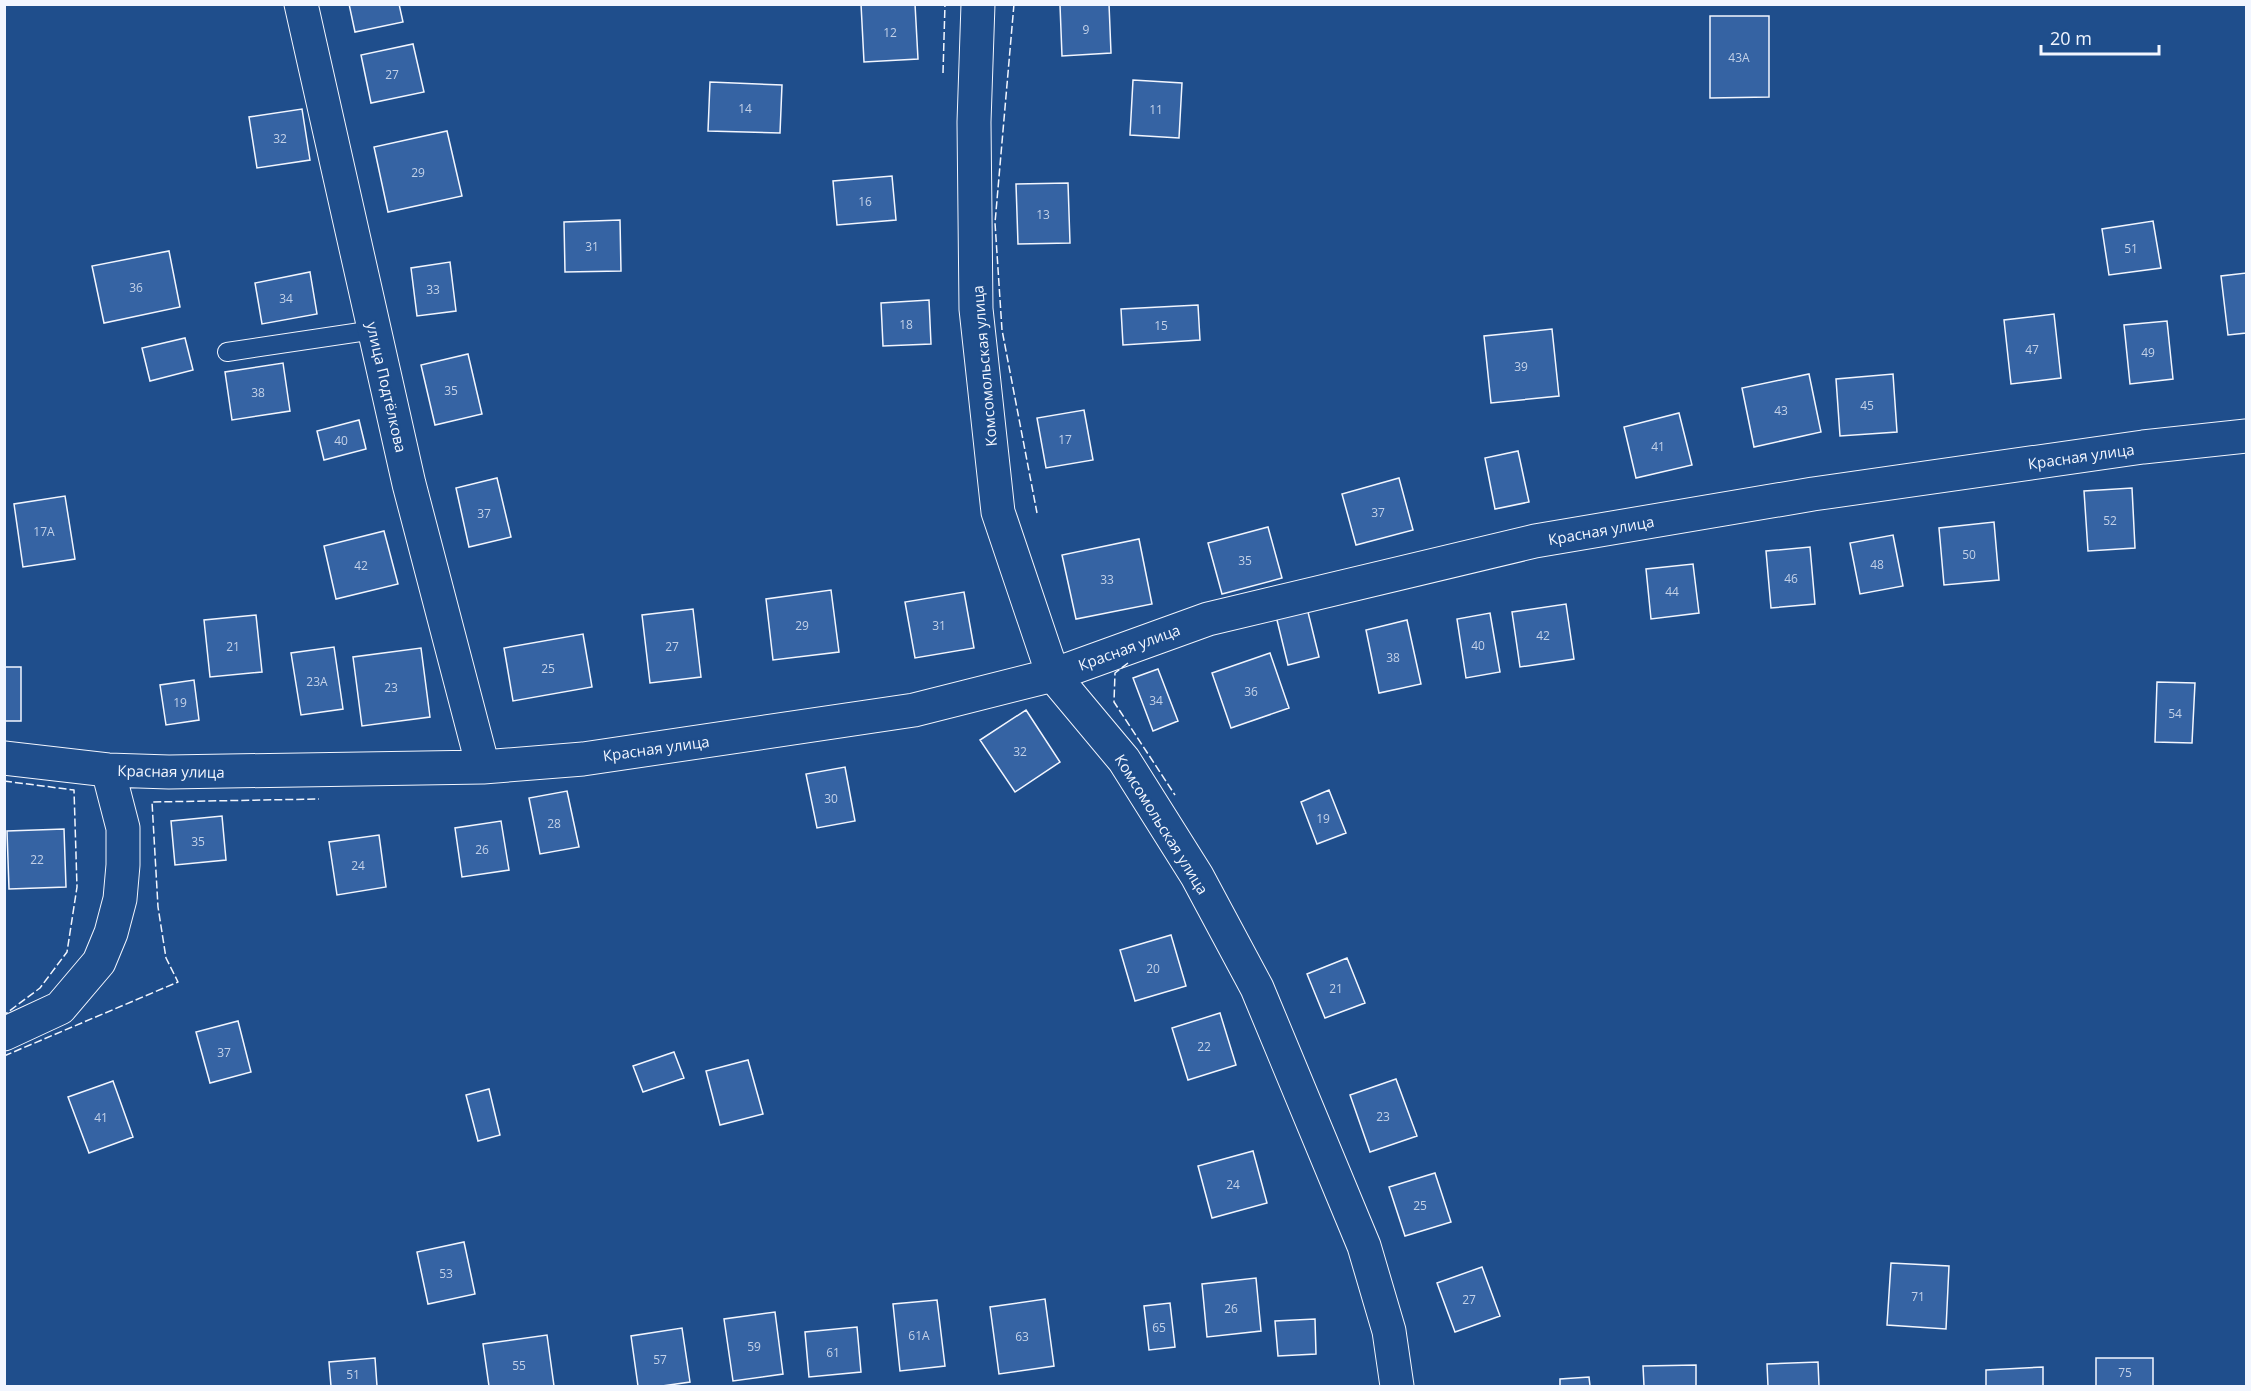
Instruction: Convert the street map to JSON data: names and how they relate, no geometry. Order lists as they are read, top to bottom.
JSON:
{
  "streets": {
    "street": ["Комсомольская улица", "улица Подтёлкова", "Красная улица"]
  },
  "crossings": [
    ["Комсомольская улица", "Красная улица"],
    ["улица Подтёлкова", "Красная улица"]
  ],
  "house_numbers": [
    "9",
    "12",
    "43А",
    "27",
    "14",
    "11",
    "32",
    "29",
    "16",
    "13",
    "31",
    "51",
    "36",
    "33",
    "34",
    "18",
    "15",
    "47",
    "49",
    "39",
    "35",
    "38",
    "45",
    "43",
    "17",
    "40",
    "41",
    "37",
    "37",
    "52",
    "17А",
    "50",
    "35",
    "48",
    "42",
    "46",
    "33",
    "44",
    "29",
    "31",
    "42",
    "40",
    "21",
    "27",
    "38",
    "25",
    "23А",
    "23",
    "36",
    "34",
    "19",
    "54",
    "32",
    "30",
    "19",
    "28",
    "35",
    "26",
    "22",
    "24",
    "20",
    "21",
    "22",
    "37",
    "23",
    "41",
    "24",
    "25",
    "53",
    "71",
    "27",
    "26",
    "65",
    "61А",
    "63",
    "59",
    "61",
    "57",
    "55",
    "75",
    "51"
  ],
  "scale_bar": "20 m"
}
